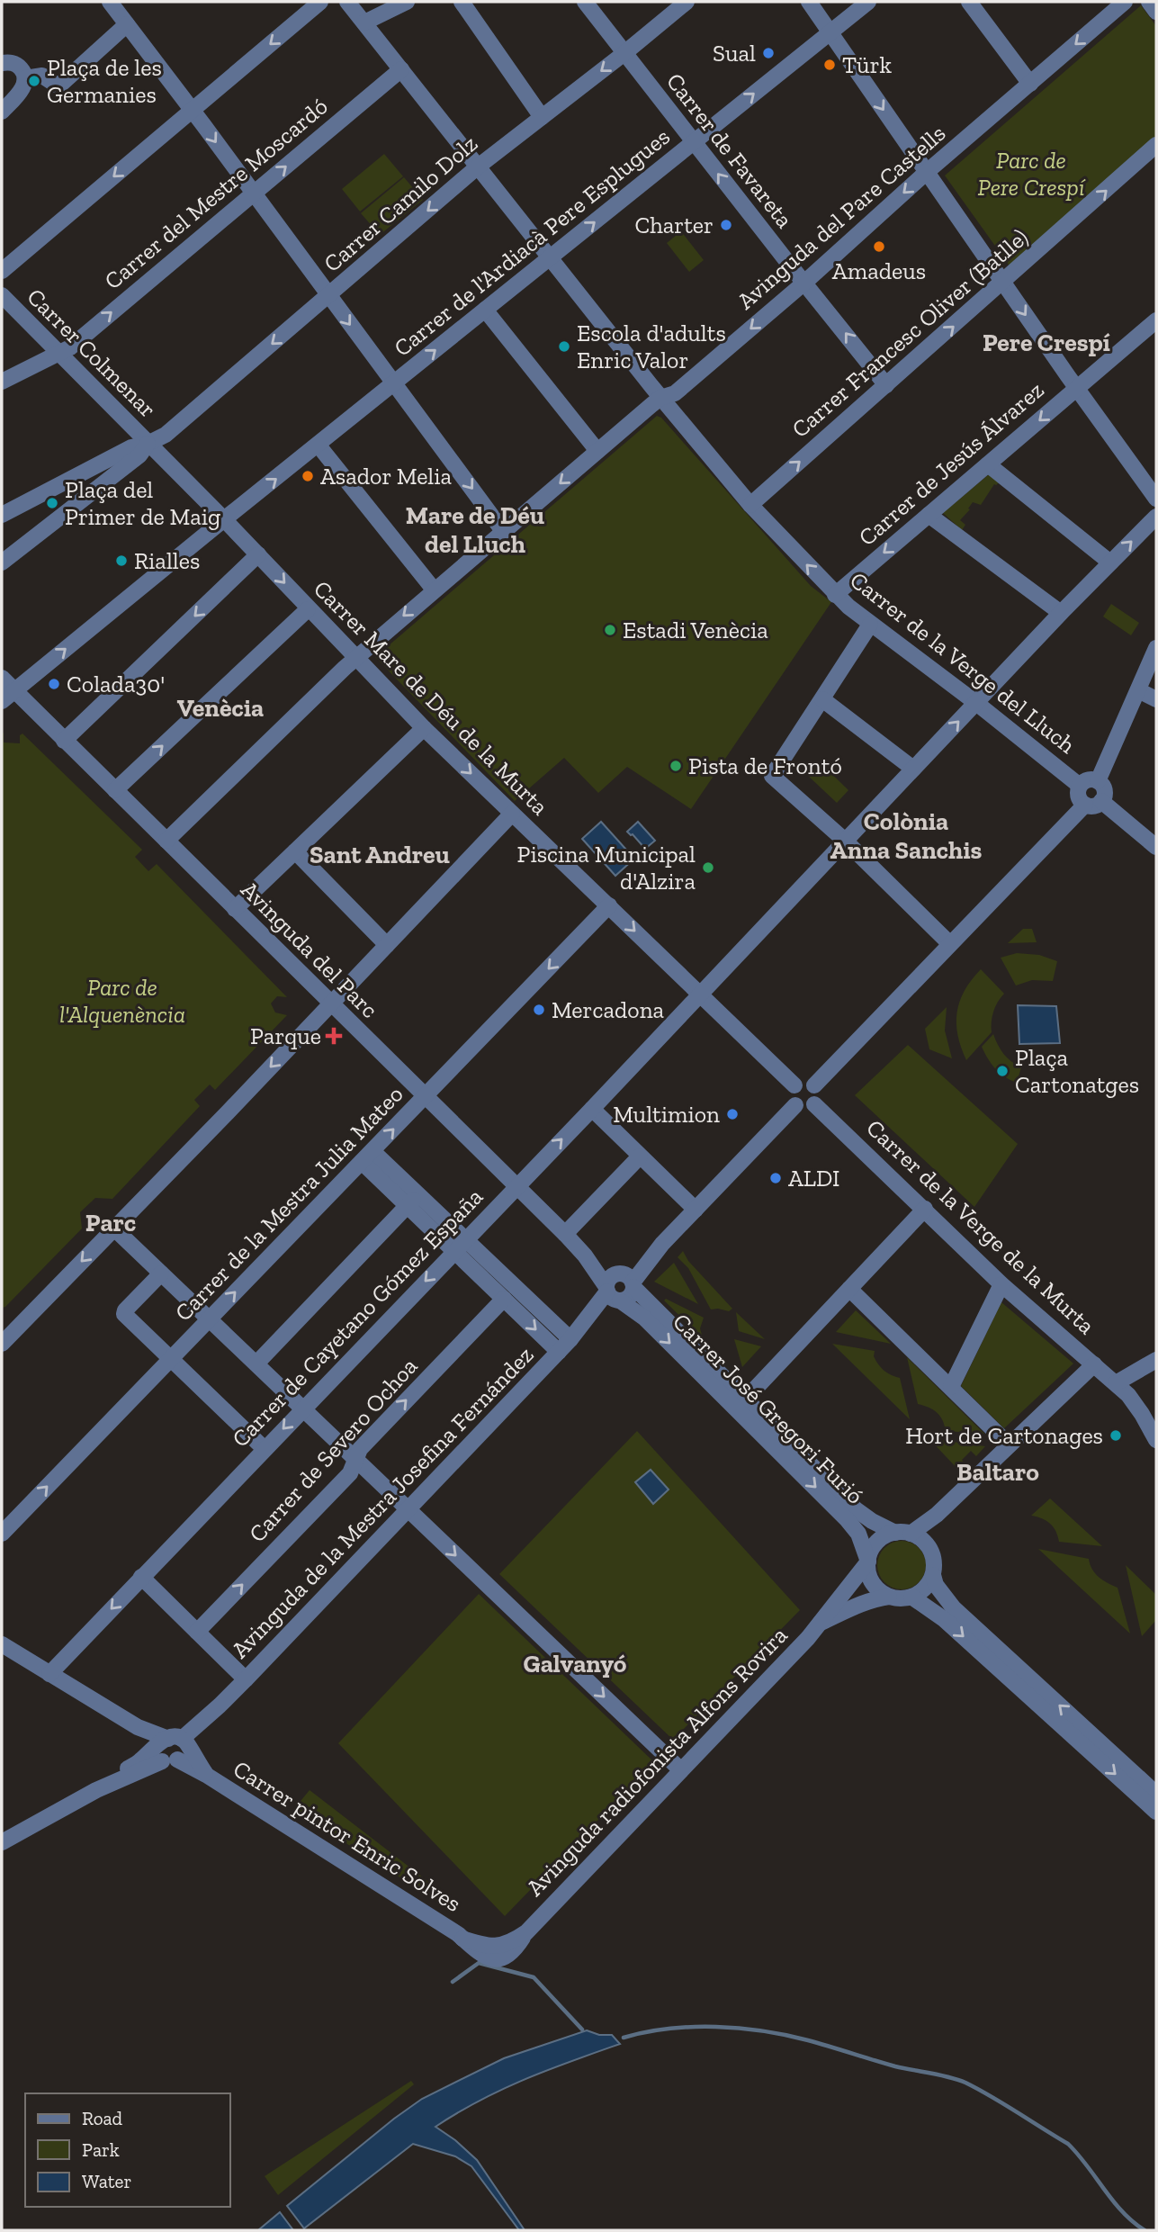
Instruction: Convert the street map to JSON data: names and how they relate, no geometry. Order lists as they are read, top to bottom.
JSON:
{
  "streets": {
    "street": [
      "Carrer de Favareta",
      "Carrer del Mestre Moscardó",
      "Carrer Camilo Dolz",
      "Avinguda del Pare Castells",
      "Carrer de l'Ardiacà Pere Esplugues",
      "Carrer Francesc Oliver (Batlle)",
      "Carrer Colmenar",
      "Carrer de Jesús Álvarez",
      "Carrer de la Verge del Lluch",
      "Carrer Mare de Déu de la Murta",
      "Avinguda del Parc",
      "Carrer de la Mestra Julia Mateo",
      "Carrer de la Verge de la Murta",
      "Carrer de Cayetano Gómez España",
      "Carrer José Gregori Furió",
      "Carrer de Severo Ochoa",
      "Avinguda de la Mestra Josefina Fernández",
      "Avinguda radiofonista Alfons Rovira",
      "Carrer pintor Enric Solves"
    ]
  },
  "crossings": [
    ["Carrer de Favareta", "Carrer Camilo Dolz"],
    ["Carrer de Favareta", "Avinguda del Pare Castells"],
    ["Carrer de Favareta", "Carrer de l'Ardiacà Pere Esplugues"],
    ["Carrer de Favareta", "Carrer Francesc Oliver (Batlle)"],
    ["Carrer del Mestre Moscardó", "Carrer Colmenar"],
    ["Carrer del Mestre Moscardó", "Carrer de la Verge del Lluch"],
    ["Carrer Camilo Dolz", "Carrer Colmenar"],
    ["Carrer Camilo Dolz", "Carrer de la Verge del Lluch"],
    ["Carrer Camilo Dolz", "Carrer Mare de Déu de la Murta"],
    ["Avinguda del Pare Castells", "Carrer de la Verge del Lluch"],
    ["Avinguda del Pare Castells", "Carrer Mare de Déu de la Murta"],
    ["Avinguda del Pare Castells", "Avinguda del Parc"],
    ["Carrer de l'Ardiacà Pere Esplugues", "Carrer de la Verge del Lluch"],
    ["Carrer de l'Ardiacà Pere Esplugues", "Carrer Mare de Déu de la Murta"],
    ["Carrer de l'Ardiacà Pere Esplugues", "Avinguda del Parc"],
    ["Carrer Francesc Oliver (Batlle)", "Carrer de la Verge del Lluch"],
    ["Carrer Colmenar", "Carrer Mare de Déu de la Murta"],
    ["Carrer de Jesús Álvarez", "Carrer de la Verge del Lluch"],
    ["Carrer de la Verge del Lluch", "Carrer de Cayetano Gómez España"],
    ["Carrer Mare de Déu de la Murta", "Carrer de la Mestra Julia Mateo"],
    ["Carrer Mare de Déu de la Murta", "Carrer de la Verge de la Murta"],
    ["Carrer Mare de Déu de la Murta", "Carrer de Cayetano Gómez España"],
    ["Avinguda del Parc", "Carrer de la Mestra Julia Mateo"],
    ["Avinguda del Parc", "Carrer de Cayetano Gómez España"],
    ["Avinguda del Parc", "Carrer José Gregori Furió"],
    ["Avinguda del Parc", "Avinguda de la Mestra Josefina Fernández"],
    ["Carrer José Gregori Furió", "Avinguda de la Mestra Josefina Fernández"],
    ["Carrer José Gregori Furió", "Avinguda radiofonista Alfons Rovira"],
    ["Avinguda de la Mestra Josefina Fernández", "Carrer pintor Enric Solves"],
    ["Avinguda radiofonista Alfons Rovira", "Carrer pintor Enric Solves"]
  ],
  "one_way": [
    "Carrer de Favareta",
    "Carrer Camilo Dolz",
    "Avinguda del Pare Castells",
    "Carrer Francesc Oliver (Batlle)",
    "Carrer de Jesús Álvarez",
    "Carrer Mare de Déu de la Murta"
  ],
  "districts": [
    "Pere Crespí",
    "Mare de Déu del Lluch",
    "Venècia",
    "Colònia Anna Sanchis",
    "Sant Andreu",
    "Parc",
    "Baltaro",
    "Galvanyó"
  ],
  "parks": ["Parc de Pere Crespí", "Parc de l'Alquenència"],
  "places": {
    "other": [
      "Sual",
      "Türk",
      "Plaça de les Germanies",
      "Charter",
      "Amadeus",
      "Escola d'adults Enric Valor",
      "Asador Melia",
      "Plaça del Primer de Maig",
      "Rialles",
      "Estadi Venècia",
      "Colada30'",
      "Pista de Frontó",
      "Piscina Municipal d'Alzira",
      "Mercadona",
      "Plaça Cartonatges",
      "Multimion",
      "ALDI",
      "Hort de Cartonages"
    ],
    "health": ["Parque"]
  },
  "legend": ["Road", "Park", "Water"]
}
